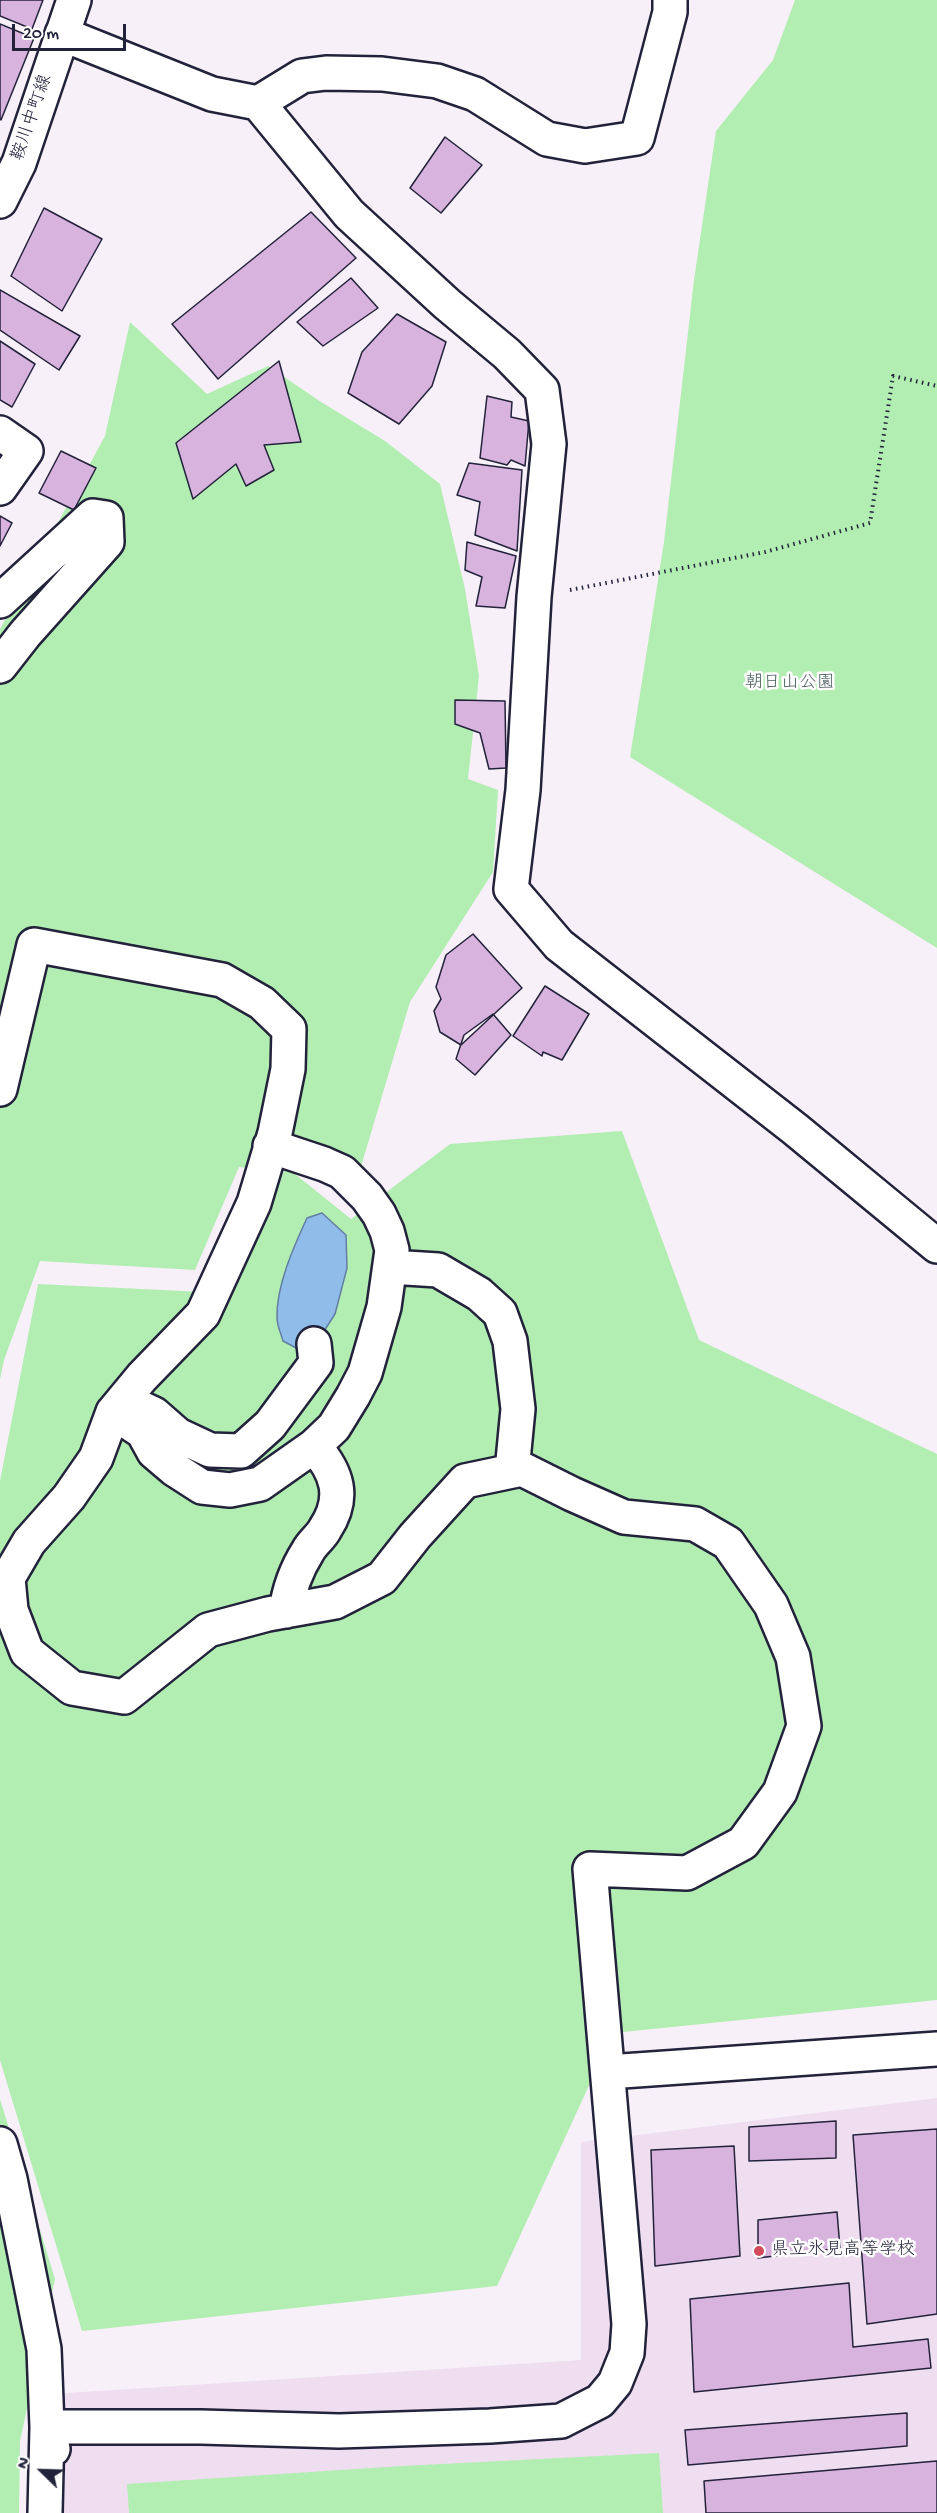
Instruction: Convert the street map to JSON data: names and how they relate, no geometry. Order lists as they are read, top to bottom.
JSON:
{
  "streets": {
    "street": ["鞍川中町線"]
  },
  "parks": ["朝日山公園"],
  "places": ["県立氷見高等学校"],
  "scale_bar": "20 m",
  "north": "top left"
}
